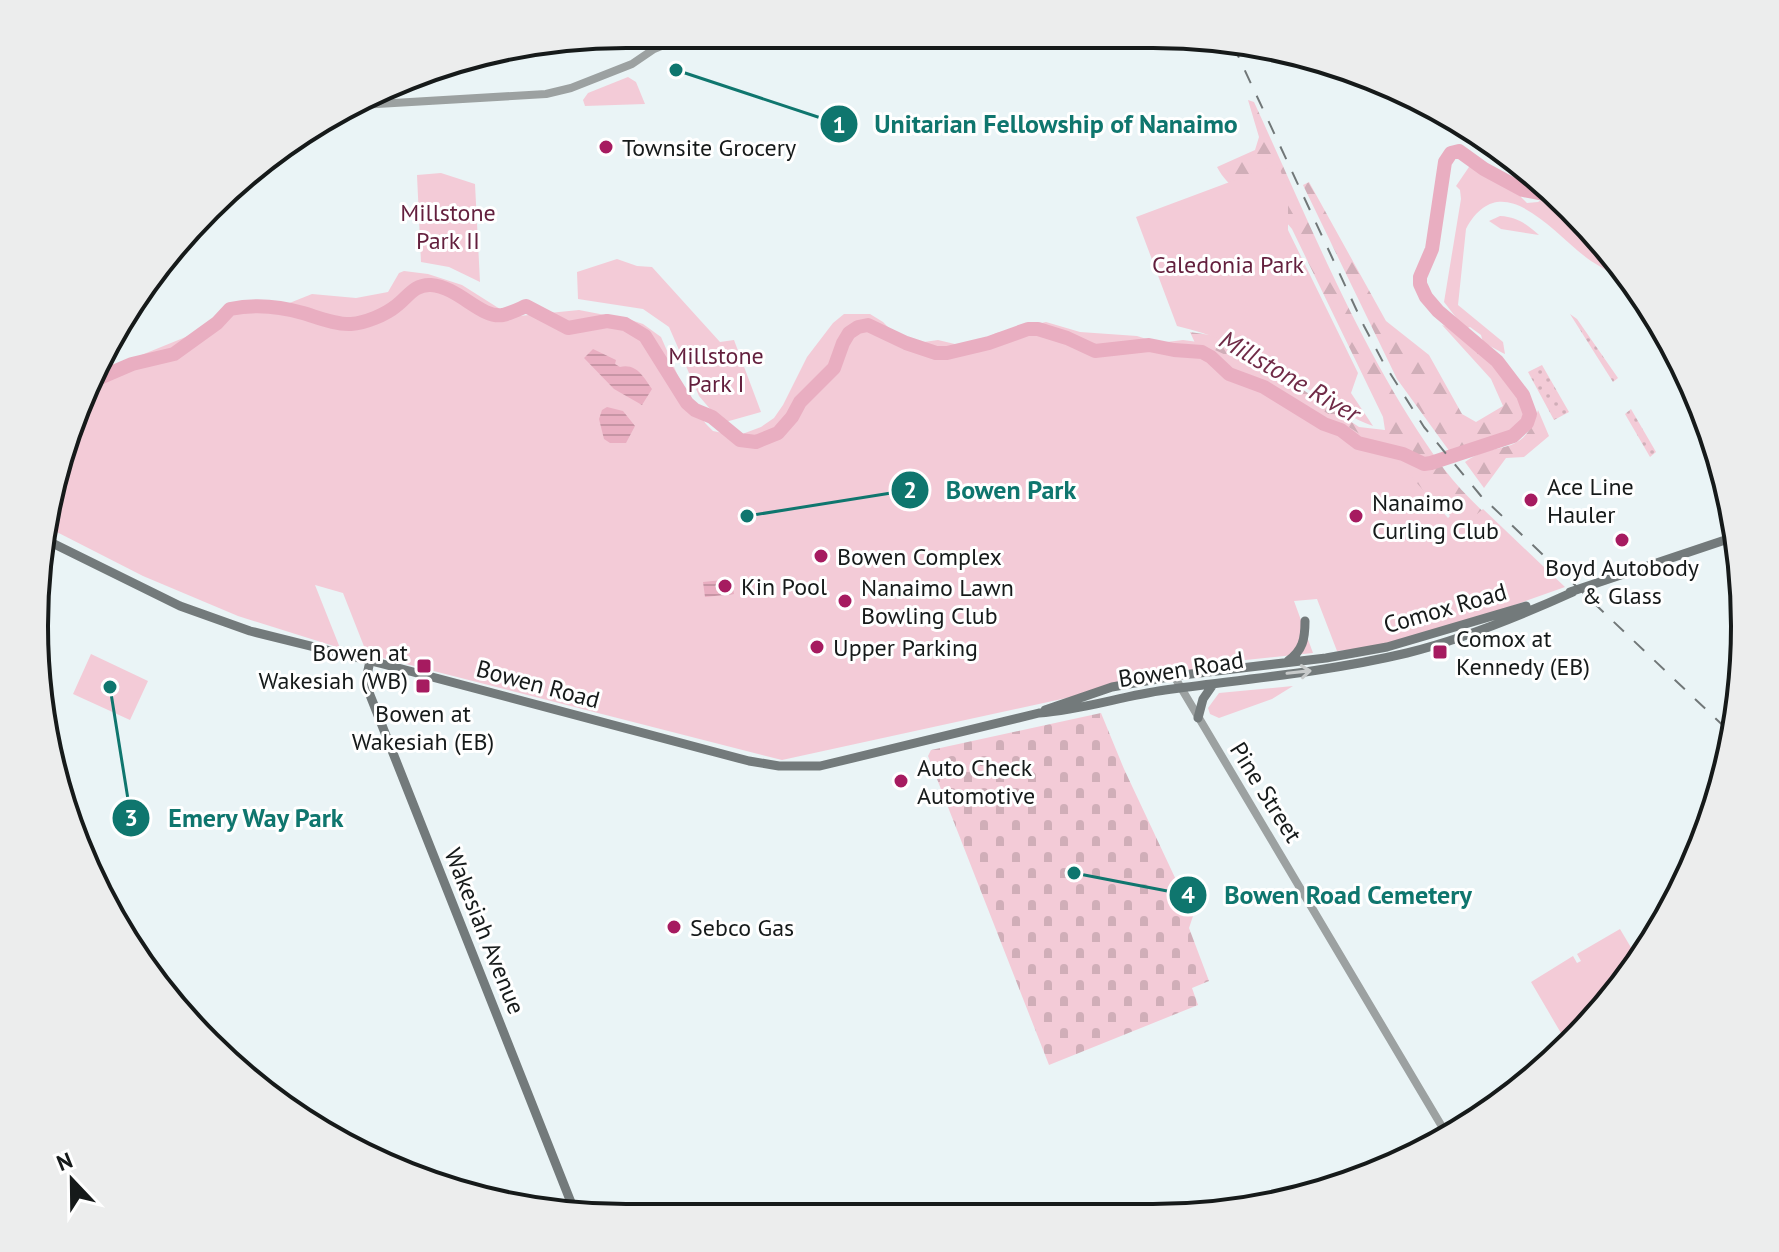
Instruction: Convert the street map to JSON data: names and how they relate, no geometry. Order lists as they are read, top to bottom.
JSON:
{
  "streets": {
    "main road": ["Comox Road", "Bowen Road", "Wakesiah Avenue"],
    "street": ["Pine Street"]
  },
  "crossings": [
    ["Comox Road", "Bowen Road"],
    ["Bowen Road", "Pine Street"],
    ["Bowen Road", "Wakesiah Avenue"]
  ],
  "water": ["Millstone River"],
  "parks": ["Millstone Park II", "Caledonia Park", "Millstone Park I"],
  "places": {
    "other": [
      "Unitarian Fellowship of Nanaimo",
      "Townsite Grocery",
      "Ace Line Hauler",
      "Bowen Park",
      "Nanaimo Curling Club",
      "Boyd Autobody & Glass",
      "Bowen Complex",
      "Kin Pool",
      "Nanaimo Lawn Bowling Club",
      "Upper Parking",
      "Emery Way Park",
      "Auto Check Automotive",
      "Bowen Road Cemetery",
      "Sebco Gas"
    ],
    "transit": ["Comox at Kennedy (EB)", "Bowen at Wakesiah (WB)", "Bowen at Wakesiah (EB)"]
  },
  "north": "top"
}
